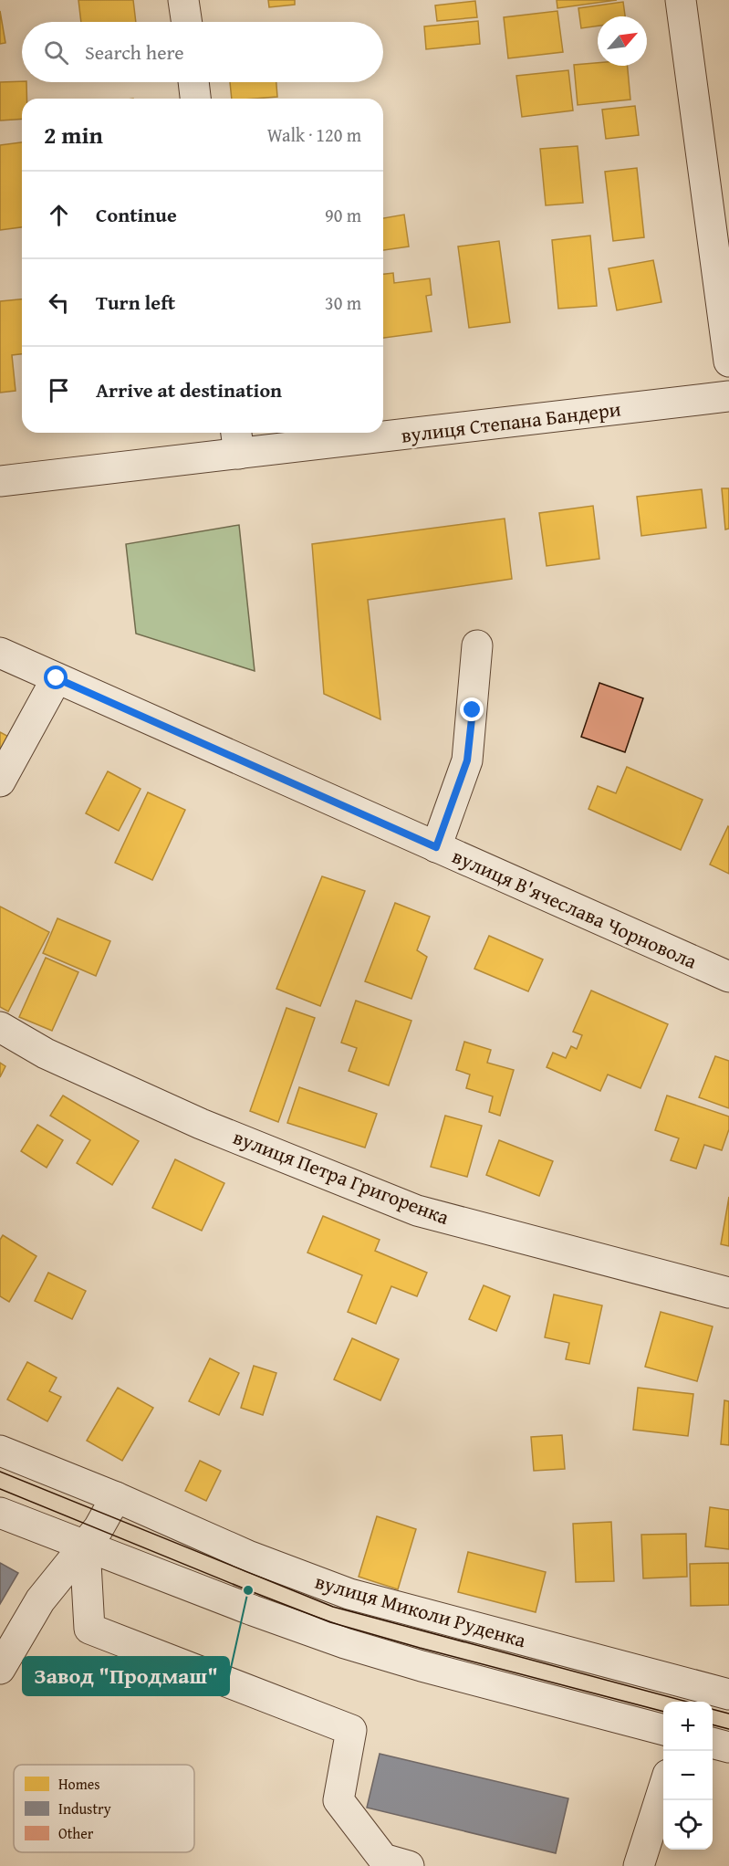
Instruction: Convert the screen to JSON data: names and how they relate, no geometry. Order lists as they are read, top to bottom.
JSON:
{
  "streets": {
    "street": [
      "вулиця Степана Бандери",
      "вулиця В'ячеслава Чорновола",
      "вулиця Петра Григоренка",
      "вулиця Миколи Руденка"
    ]
  },
  "places": ["Завод \"Продмаш\""],
  "legend": ["Homes", "Industry", "Other"],
  "north": "top right",
  "page": {
    "search": "Search here",
    "heading": ["2 min", "Walk · 120 m"],
    "list": [
      ["Continue", "90 m"],
      ["Turn left", "30 m"],
      "Arrive at destination"
    ],
    "map_buttons": ["+", "−"]
  }
}
